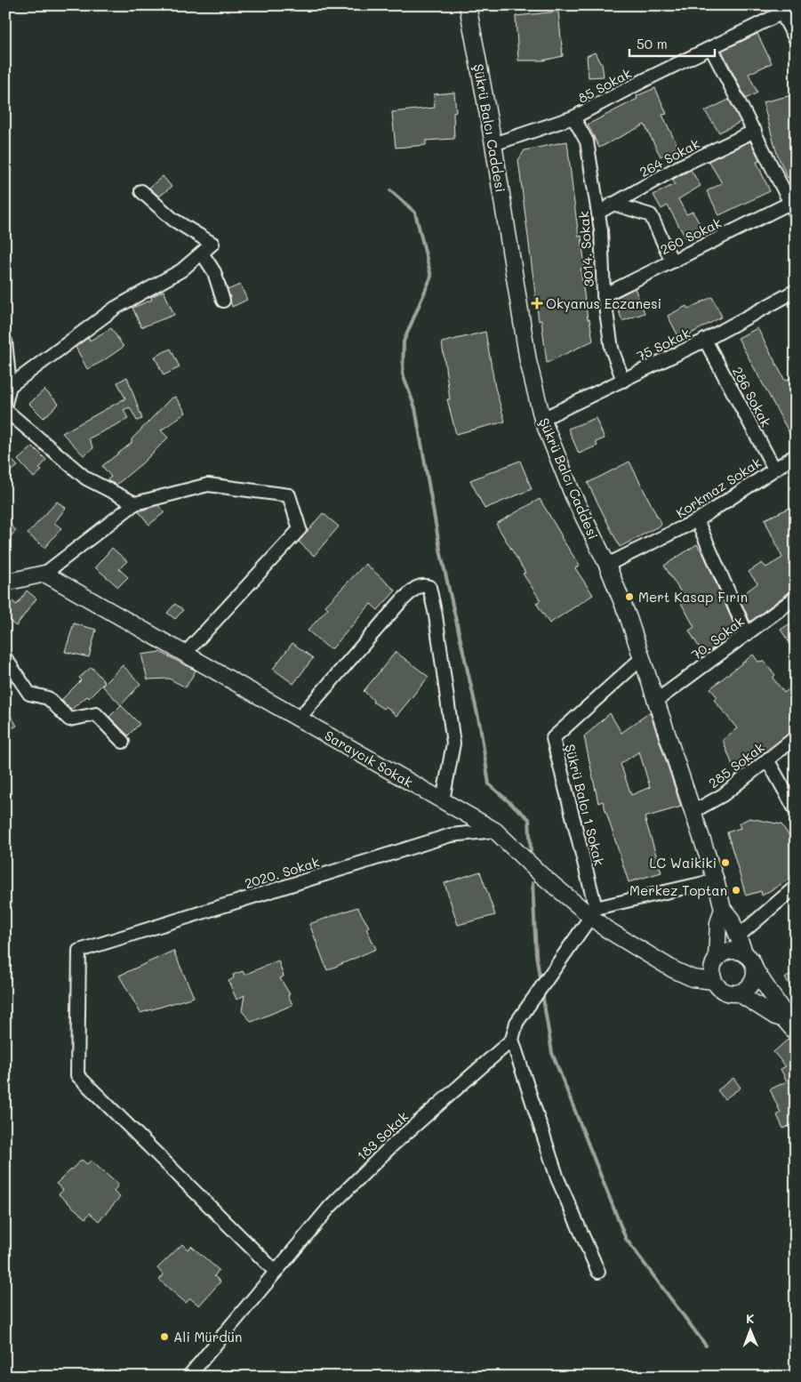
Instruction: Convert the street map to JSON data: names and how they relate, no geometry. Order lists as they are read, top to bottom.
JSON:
{
  "streets": {
    "street": [
      "85 Sokak",
      "Şükrü Balcı Caddesi",
      "264 Sokak",
      "260 Sokak",
      "3014. Sokak",
      "75 Sokak",
      "286 Sokak",
      "Korkmaz Sokak",
      "70. Sokak",
      "Saraycık Sokak",
      "285 Sokak",
      "Şükrü Balcı 1 Sokak",
      "2020. Sokak",
      "183 Sokak"
    ]
  },
  "crossings": [
    ["85 Sokak", "Şükrü Balcı Caddesi"],
    ["85 Sokak", "3014. Sokak"],
    ["Şükrü Balcı Caddesi", "75 Sokak"],
    ["Şükrü Balcı Caddesi", "Korkmaz Sokak"],
    ["Şükrü Balcı Caddesi", "70. Sokak"],
    ["Şükrü Balcı Caddesi", "Saraycık Sokak"],
    ["Şükrü Balcı Caddesi", "285 Sokak"],
    ["Şükrü Balcı Caddesi", "Şükrü Balcı 1 Sokak"],
    ["264 Sokak", "3014. Sokak"],
    ["260 Sokak", "3014. Sokak"],
    ["3014. Sokak", "75 Sokak"],
    ["75 Sokak", "286 Sokak"],
    ["286 Sokak", "Korkmaz Sokak"],
    ["Saraycık Sokak", "Şükrü Balcı 1 Sokak"],
    ["Saraycık Sokak", "2020. Sokak"],
    ["Saraycık Sokak", "183 Sokak"],
    ["Şükrü Balcı 1 Sokak", "183 Sokak"],
    ["2020. Sokak", "183 Sokak"]
  ],
  "places": {
    "health": ["Okyanus Eczanesi"],
    "other": [
      "Mert Kasap Fırın",
      "LC Waikiki",
      "Merkez Toptan",
      "Ali Mürdün"
    ]
  },
  "scale_bar": "50 m",
  "north": "top"
}
